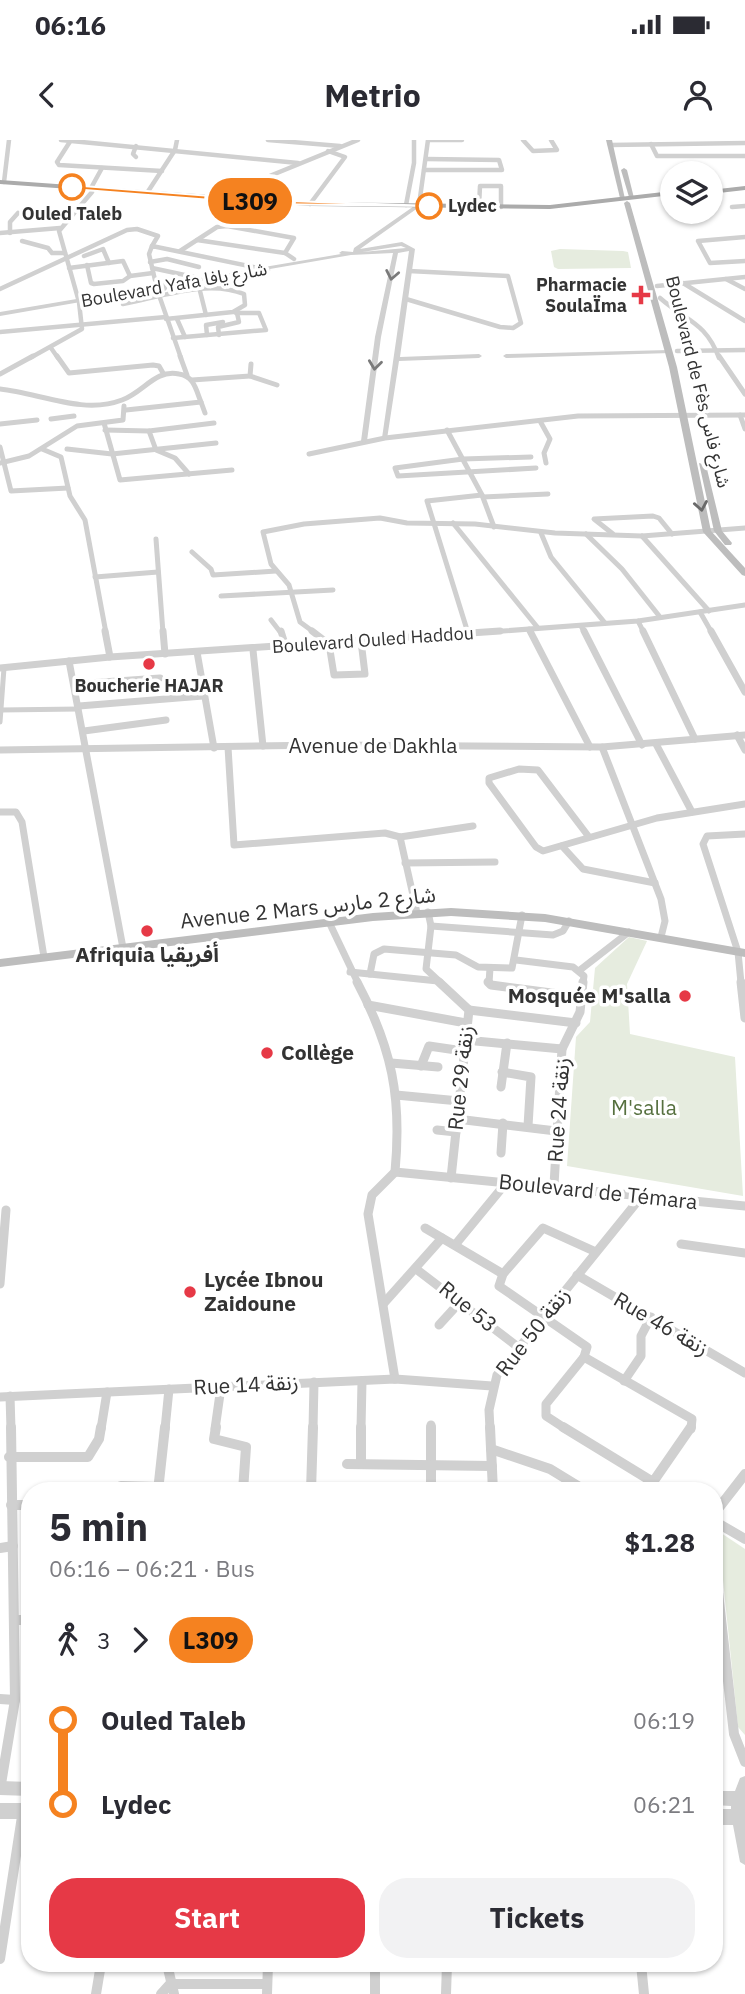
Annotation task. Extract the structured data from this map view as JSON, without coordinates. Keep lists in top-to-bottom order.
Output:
{
  "streets": {
    "main road": ["Boulevard de Fès شارع فاس", "Avenue 2 Mars شارع 2 مارس"],
    "street": [
      "Boulevard Yafa شارع يافا",
      "Boulevard Ouled Haddou",
      "Avenue de Dakhla",
      "Rue 29 زنقة",
      "Rue 24 زنقة",
      "Boulevard de Témara",
      "Rue 53",
      "Rue 46 زنقة",
      "Rue 50 زنقة",
      "Rue 14 زنقة"
    ]
  },
  "crossings": [
    ["Rue 29 زنقة", "Boulevard de Témara"],
    ["Rue 24 زنقة", "Boulevard de Témara"],
    ["Boulevard de Témara", "Rue 50 زنقة"],
    ["Rue 53", "Rue 50 زنقة"],
    ["Rue 46 زنقة", "Rue 50 زنقة"],
    ["Rue 50 زنقة", "Rue 14 زنقة"]
  ],
  "parks": ["M'salla"],
  "places": {
    "other": [
      "Ouled Taleb",
      "Lydec",
      "Boucherie HAJAR",
      "Afriquia أفريقيا",
      "Mosquée M'salla",
      "Collège",
      "Lycée Ibnou Zaidoune"
    ],
    "health": ["Pharmacie SoulaÏma"]
  },
  "lines": ["bus line L309"],
  "page": {
    "status": "06:16",
    "header": "Metrio",
    "on_map": "L309",
    "heading": ["5 min", "06:16 – 06:21 · Bus", "$1.28"],
    "legs": ["3", "L309"],
    "list": [
      {
        "name": "Ouled Taleb",
        "value": "06:19"
      },
      {
        "name": "Lydec",
        "value": "06:21"
      }
    ],
    "buttons": ["Start", "Tickets"]
  }
}
